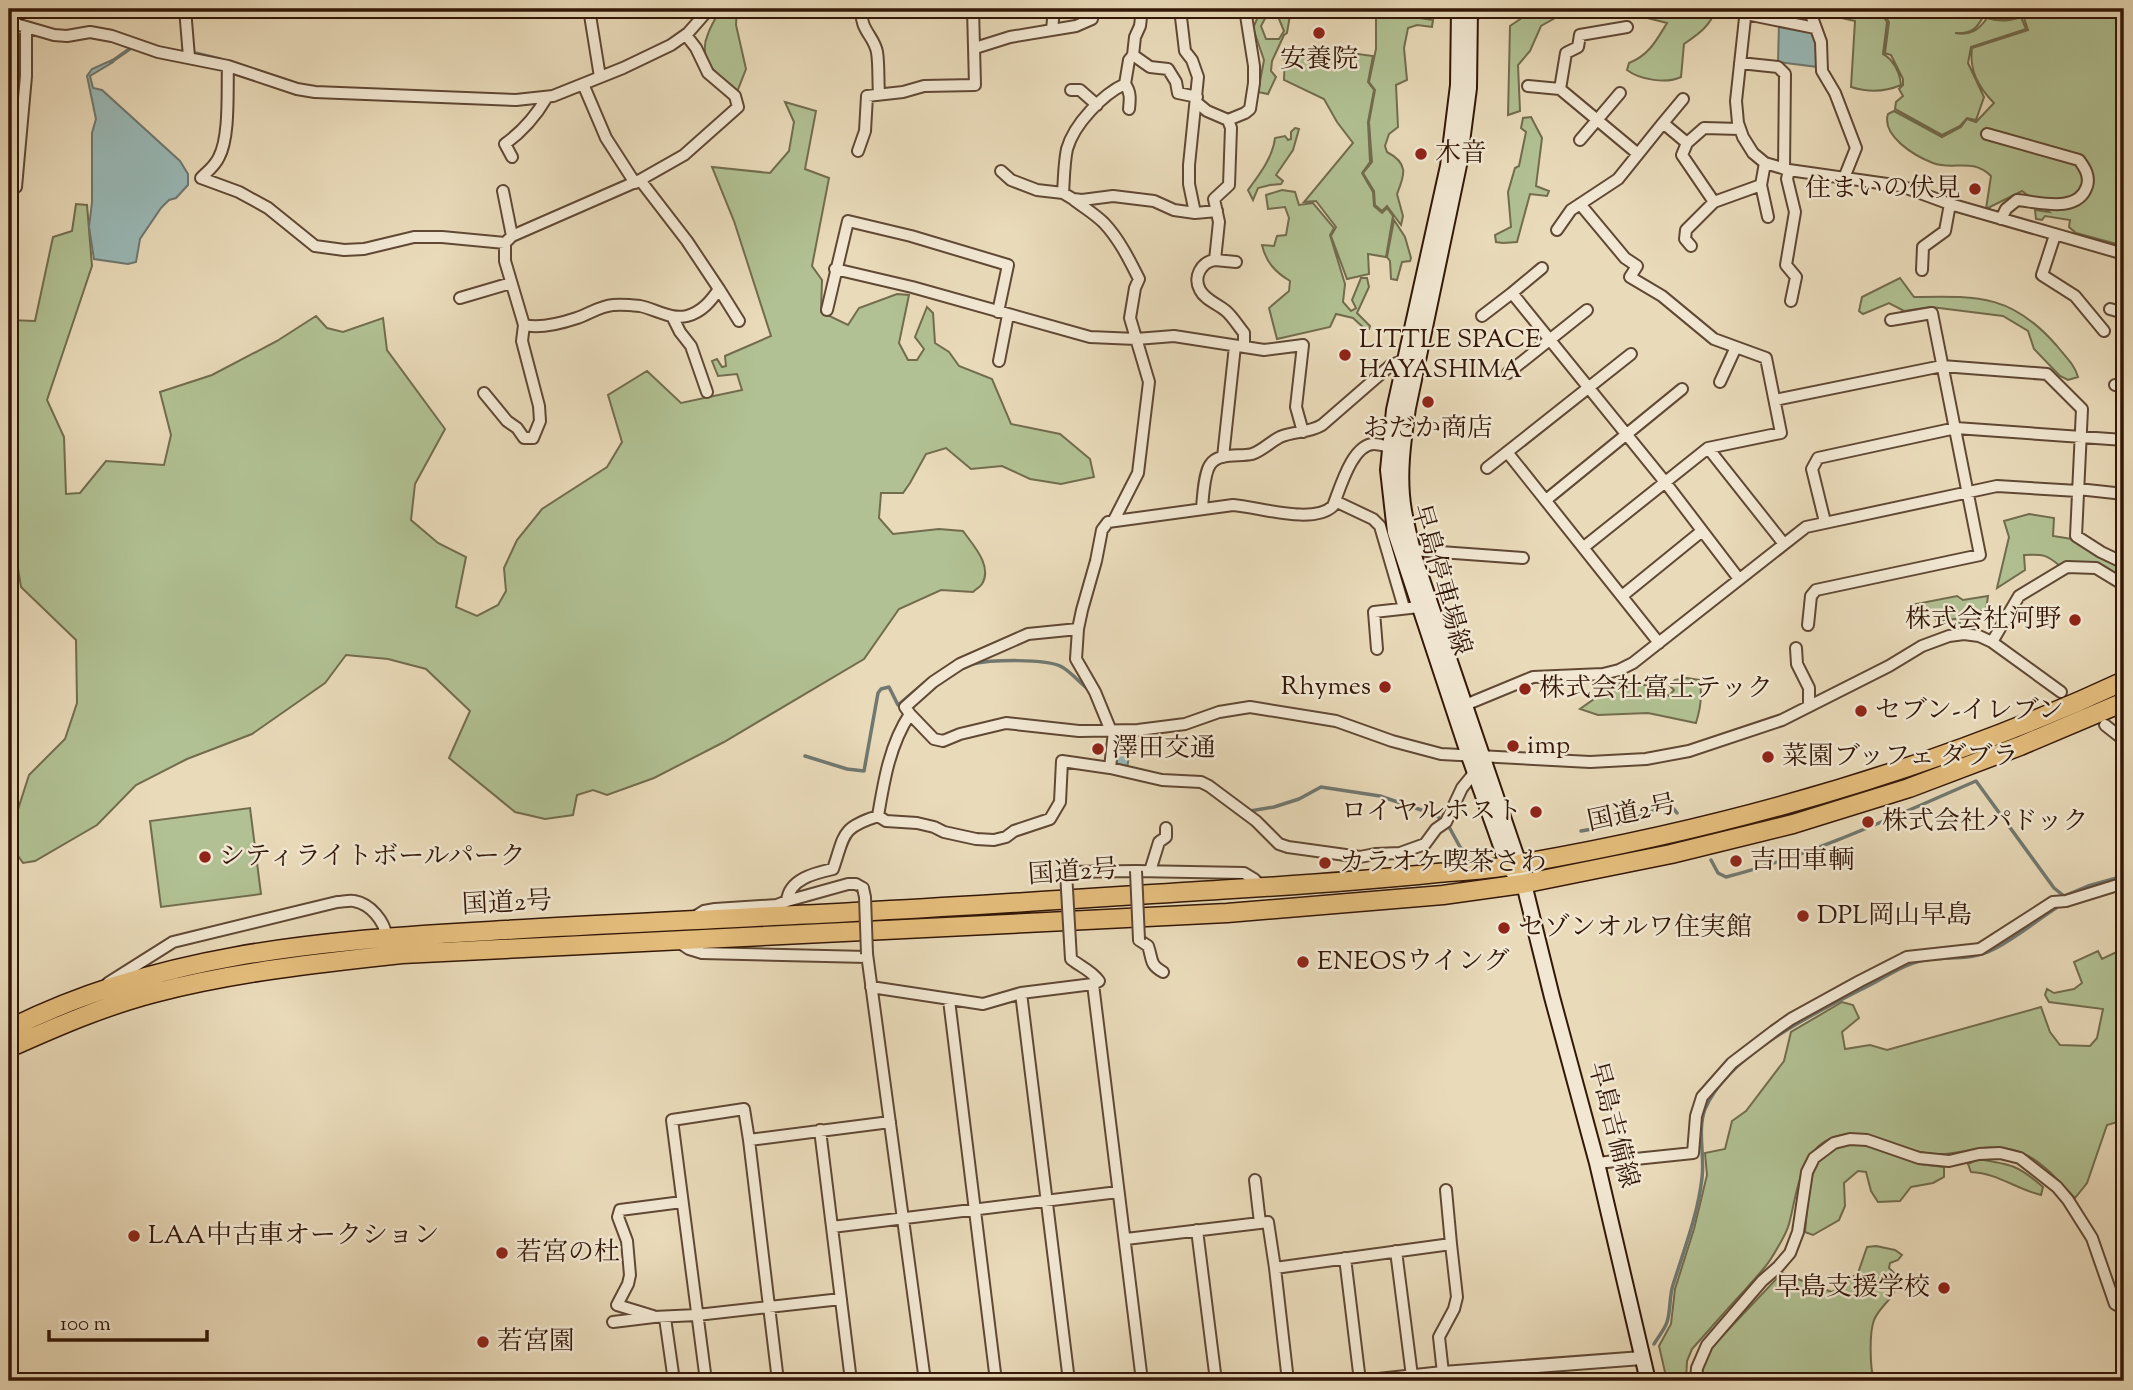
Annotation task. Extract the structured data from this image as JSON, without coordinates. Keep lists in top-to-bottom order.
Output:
{
  "streets": {
    "highway": ["国道2号"],
    "main road": ["早島停車場線", "早島吉備線"]
  },
  "crossings": [
    ["早島停車場線", "国道2号"],
    ["早島停車場線", "早島吉備線"],
    ["国道2号", "早島吉備線"]
  ],
  "places": [
    "安養院",
    "木音",
    "住まいの伏見",
    "LITTLE SPACE HAYASHIMA",
    "おだか商店",
    "株式会社河野",
    "Rhymes",
    "株式会社富士テック",
    "セブン-イレブン",
    "imp",
    "澤田交通",
    "菜園ブッフェ ダブラ",
    "ロイヤルホスト",
    "株式会社パドック",
    "シティライトボールパーク",
    "吉田車輌",
    "カラオケ喫茶さわ",
    "DPL岡山早島",
    "セゾンオルワ住実館",
    "ENEOSウイング",
    "LAA中古車オークション",
    "若宮の杜",
    "早島支援学校",
    "若宮園"
  ],
  "scale_bar": "100 m"
}
